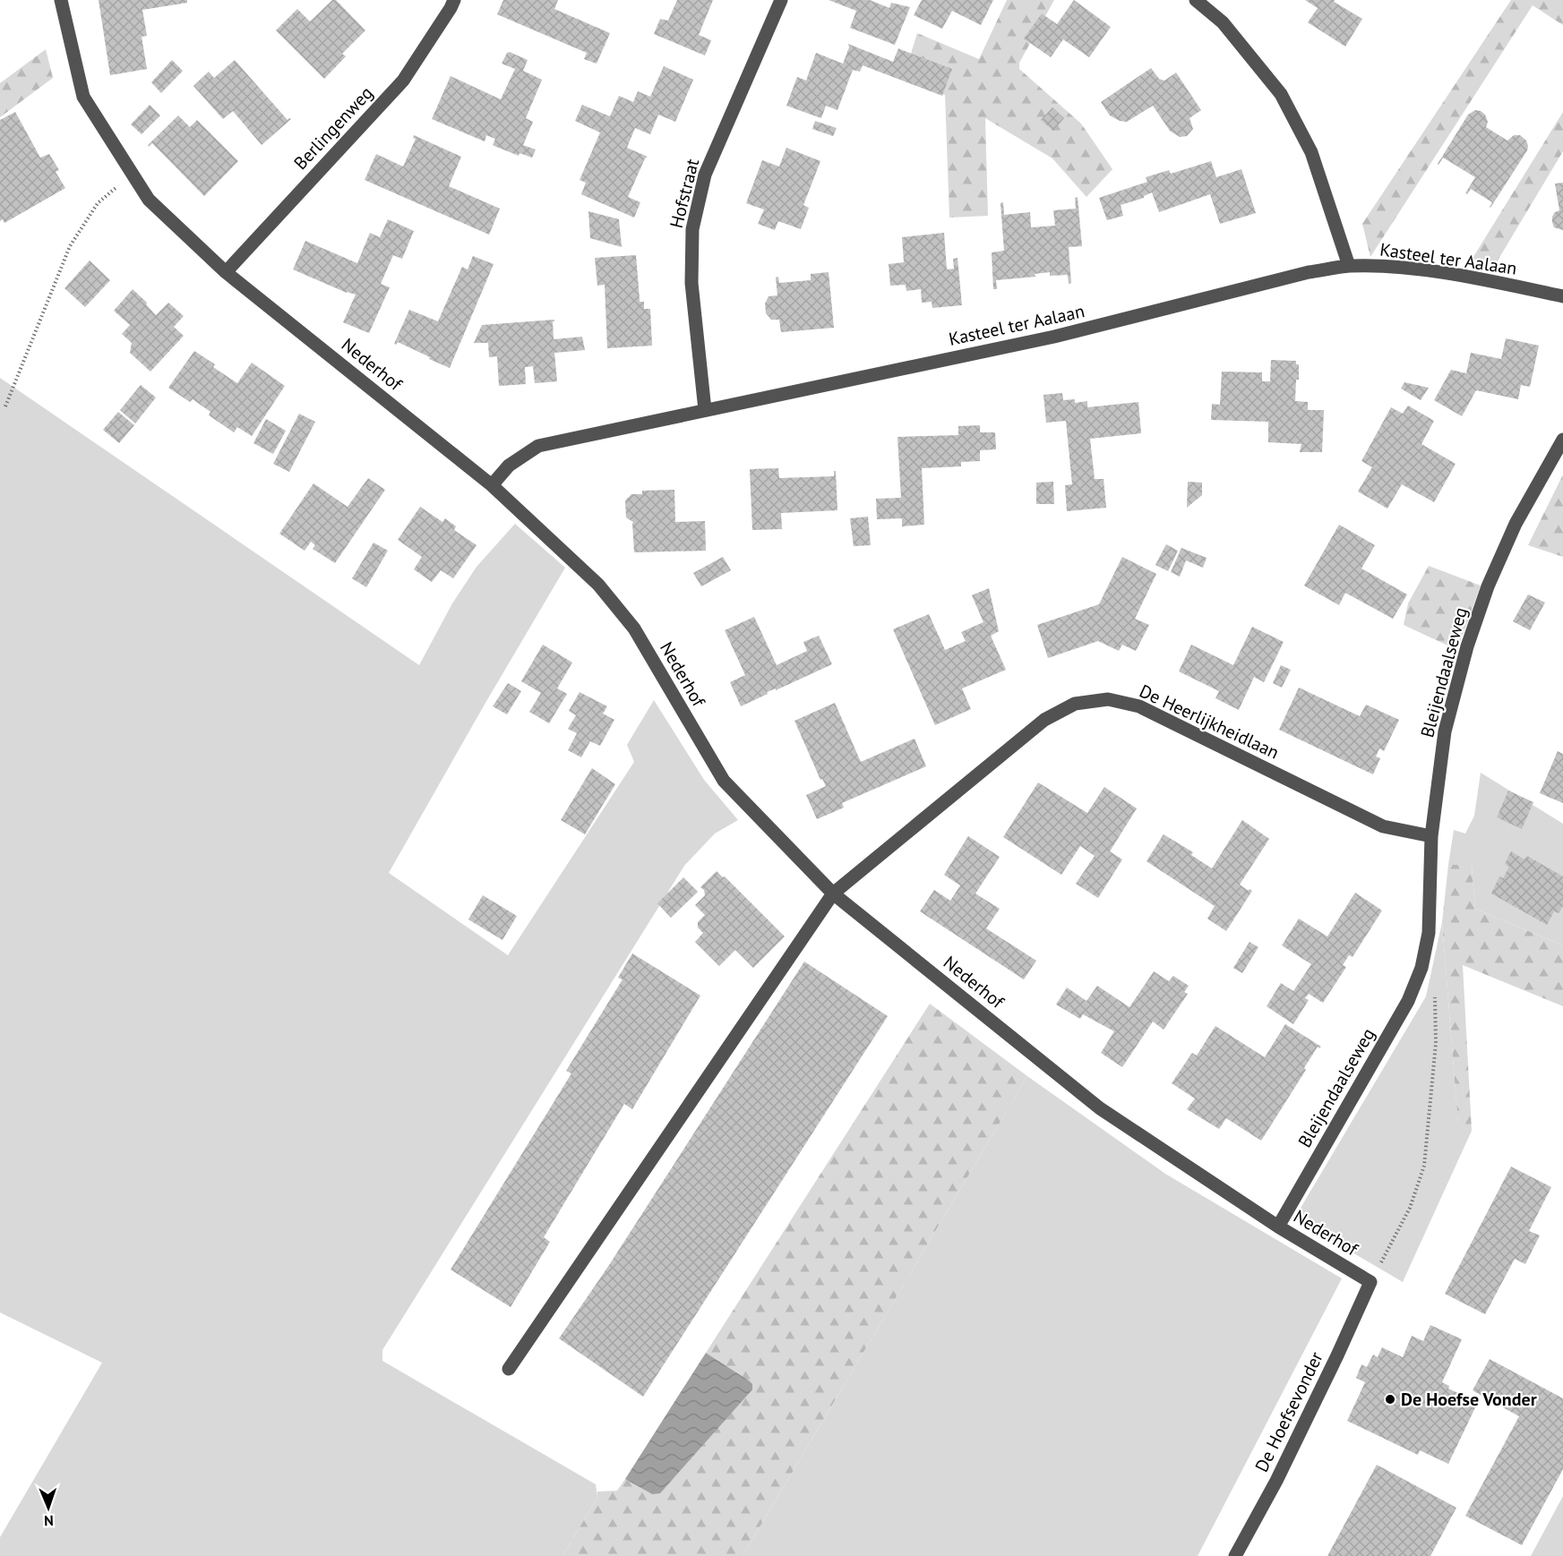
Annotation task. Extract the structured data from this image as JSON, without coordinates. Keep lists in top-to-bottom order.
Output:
{
  "streets": {
    "street": [
      "Berlingenweg",
      "Hofstraat",
      "Kasteel ter Aalaan",
      "Nederhof",
      "Bleijendaalseweg",
      "De Heerlijkheidlaan",
      "De Hoefsevonder"
    ]
  },
  "crossings": [
    ["Berlingenweg", "Nederhof"],
    ["Hofstraat", "Kasteel ter Aalaan"],
    ["Kasteel ter Aalaan", "Nederhof"],
    ["Nederhof", "Bleijendaalseweg"],
    ["Nederhof", "De Heerlijkheidlaan"],
    ["Nederhof", "De Hoefsevonder"],
    ["Bleijendaalseweg", "De Heerlijkheidlaan"]
  ],
  "places": ["De Hoefse Vonder"],
  "north": "bottom"
}
